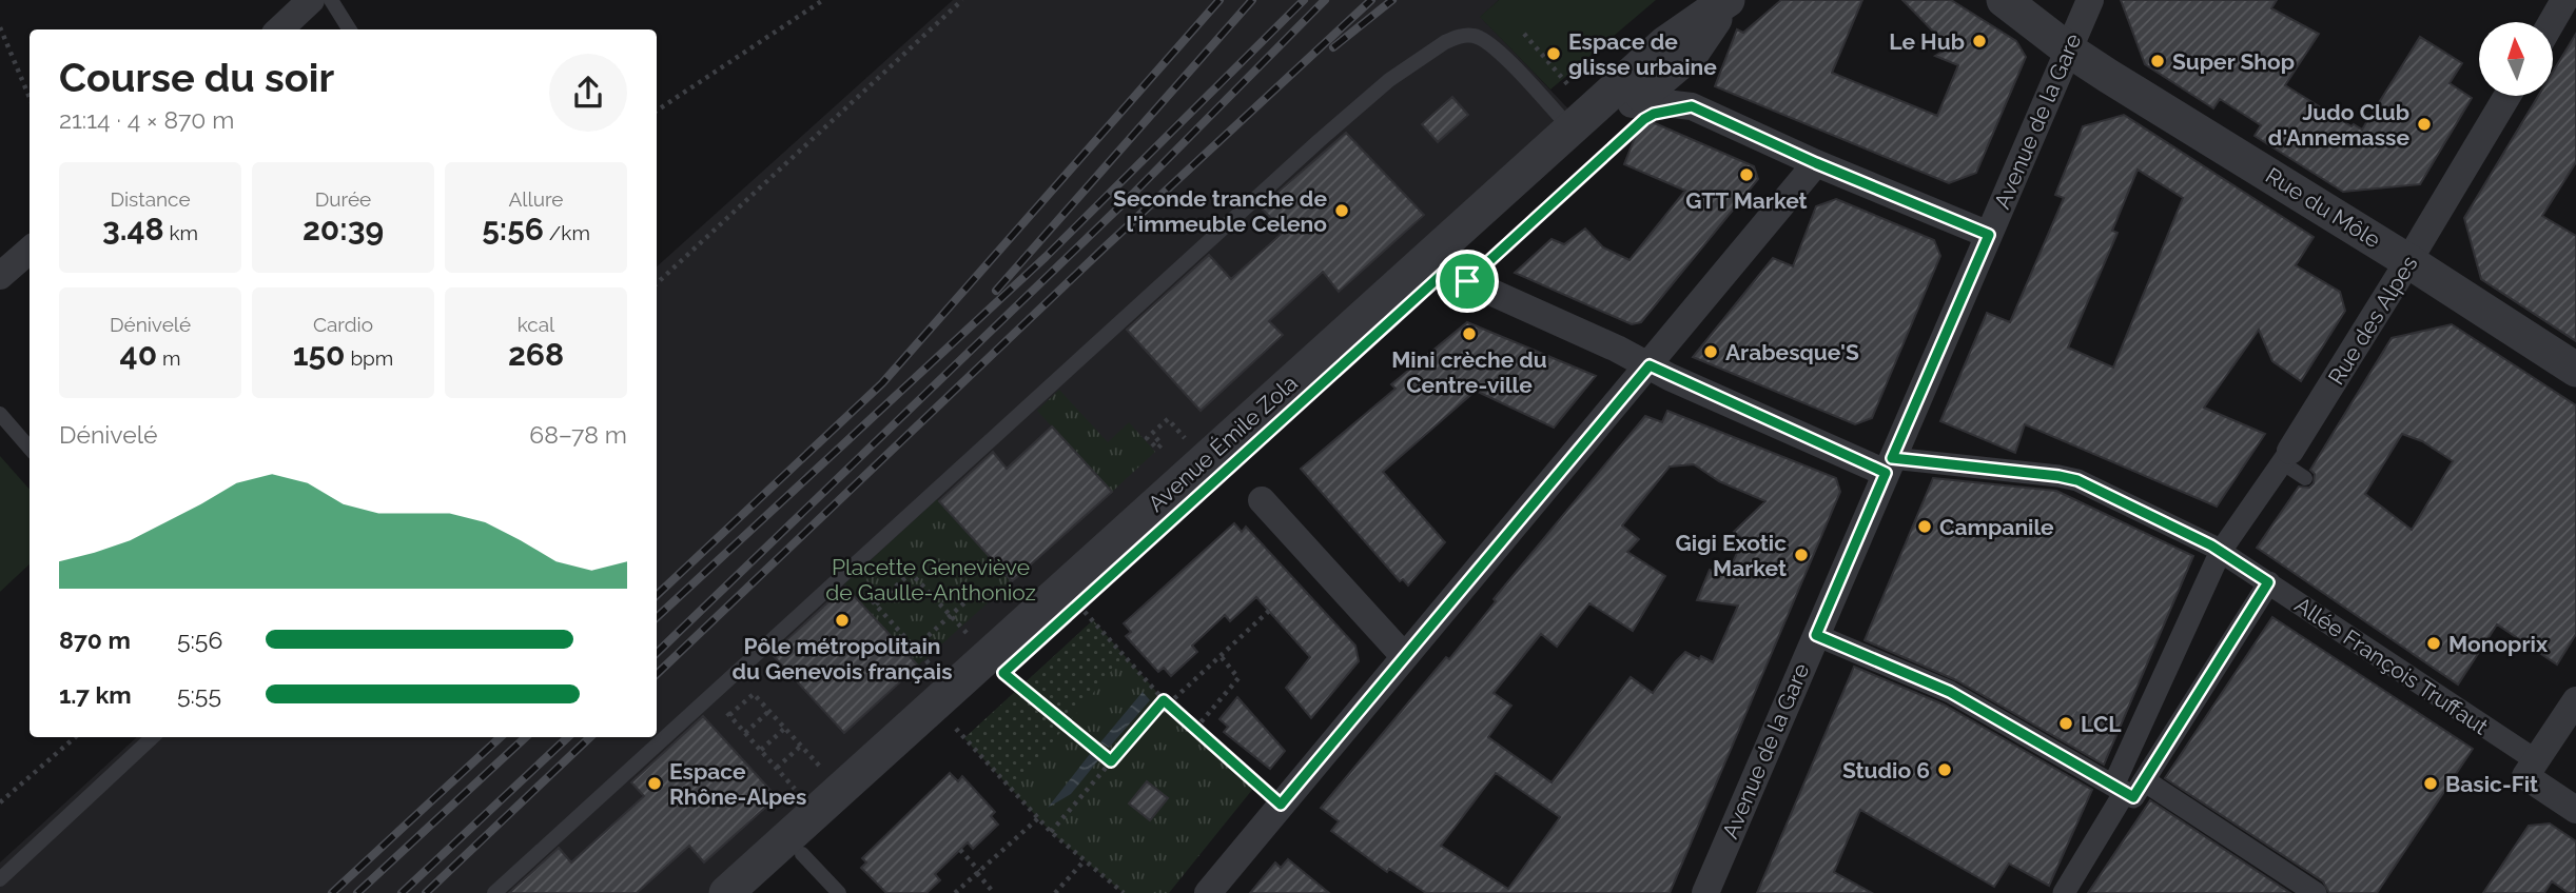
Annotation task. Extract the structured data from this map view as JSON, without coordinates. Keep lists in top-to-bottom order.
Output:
{
  "streets": {
    "street": [
      "Avenue de la Gare",
      "Rue du Môle",
      "Rue des Alpes",
      "Avenue Émile Zola",
      "Allée François Truffaut"
    ]
  },
  "crossings": [
    ["Avenue de la Gare", "Rue du Môle"],
    ["Avenue de la Gare", "Allée François Truffaut"],
    ["Rue du Môle", "Rue des Alpes"],
    ["Rue des Alpes", "Allée François Truffaut"]
  ],
  "parks": ["Placette Geneviève de Gaulle-Anthonioz"],
  "places": [
    "Le Hub",
    "Espace de glisse urbaine",
    "Super Shop",
    "Judo Club d'Annemasse",
    "GTT Market",
    "Seconde tranche de l'immeuble Celeno",
    "Mini crèche du Centre-ville",
    "Arabesque'S",
    "Campanile",
    "Gigi Exotic Market",
    "Pôle métropolitain du Genevois français",
    "Monoprix",
    "LCL",
    "Studio 6",
    "Espace Rhône-Alpes",
    "Basic-Fit"
  ],
  "north": "top",
  "page": {
    "heading": ["Course du soir", "21:14 · 4 × 870 m"],
    "stats": [
      ["Distance", "3.48 km"],
      ["Durée", "20:39"],
      ["Allure", "5:56 /km"],
      ["Dénivelé", "40 m"],
      ["Cardio", "150 bpm"],
      ["kcal", "268"]
    ],
    "chart": ["Dénivelé", "68–78 m"],
    "list": [
      {
        "name": "870 m",
        "note": "5:56"
      },
      {
        "name": "1.7 km",
        "note": "5:55"
      }
    ]
  }
}
